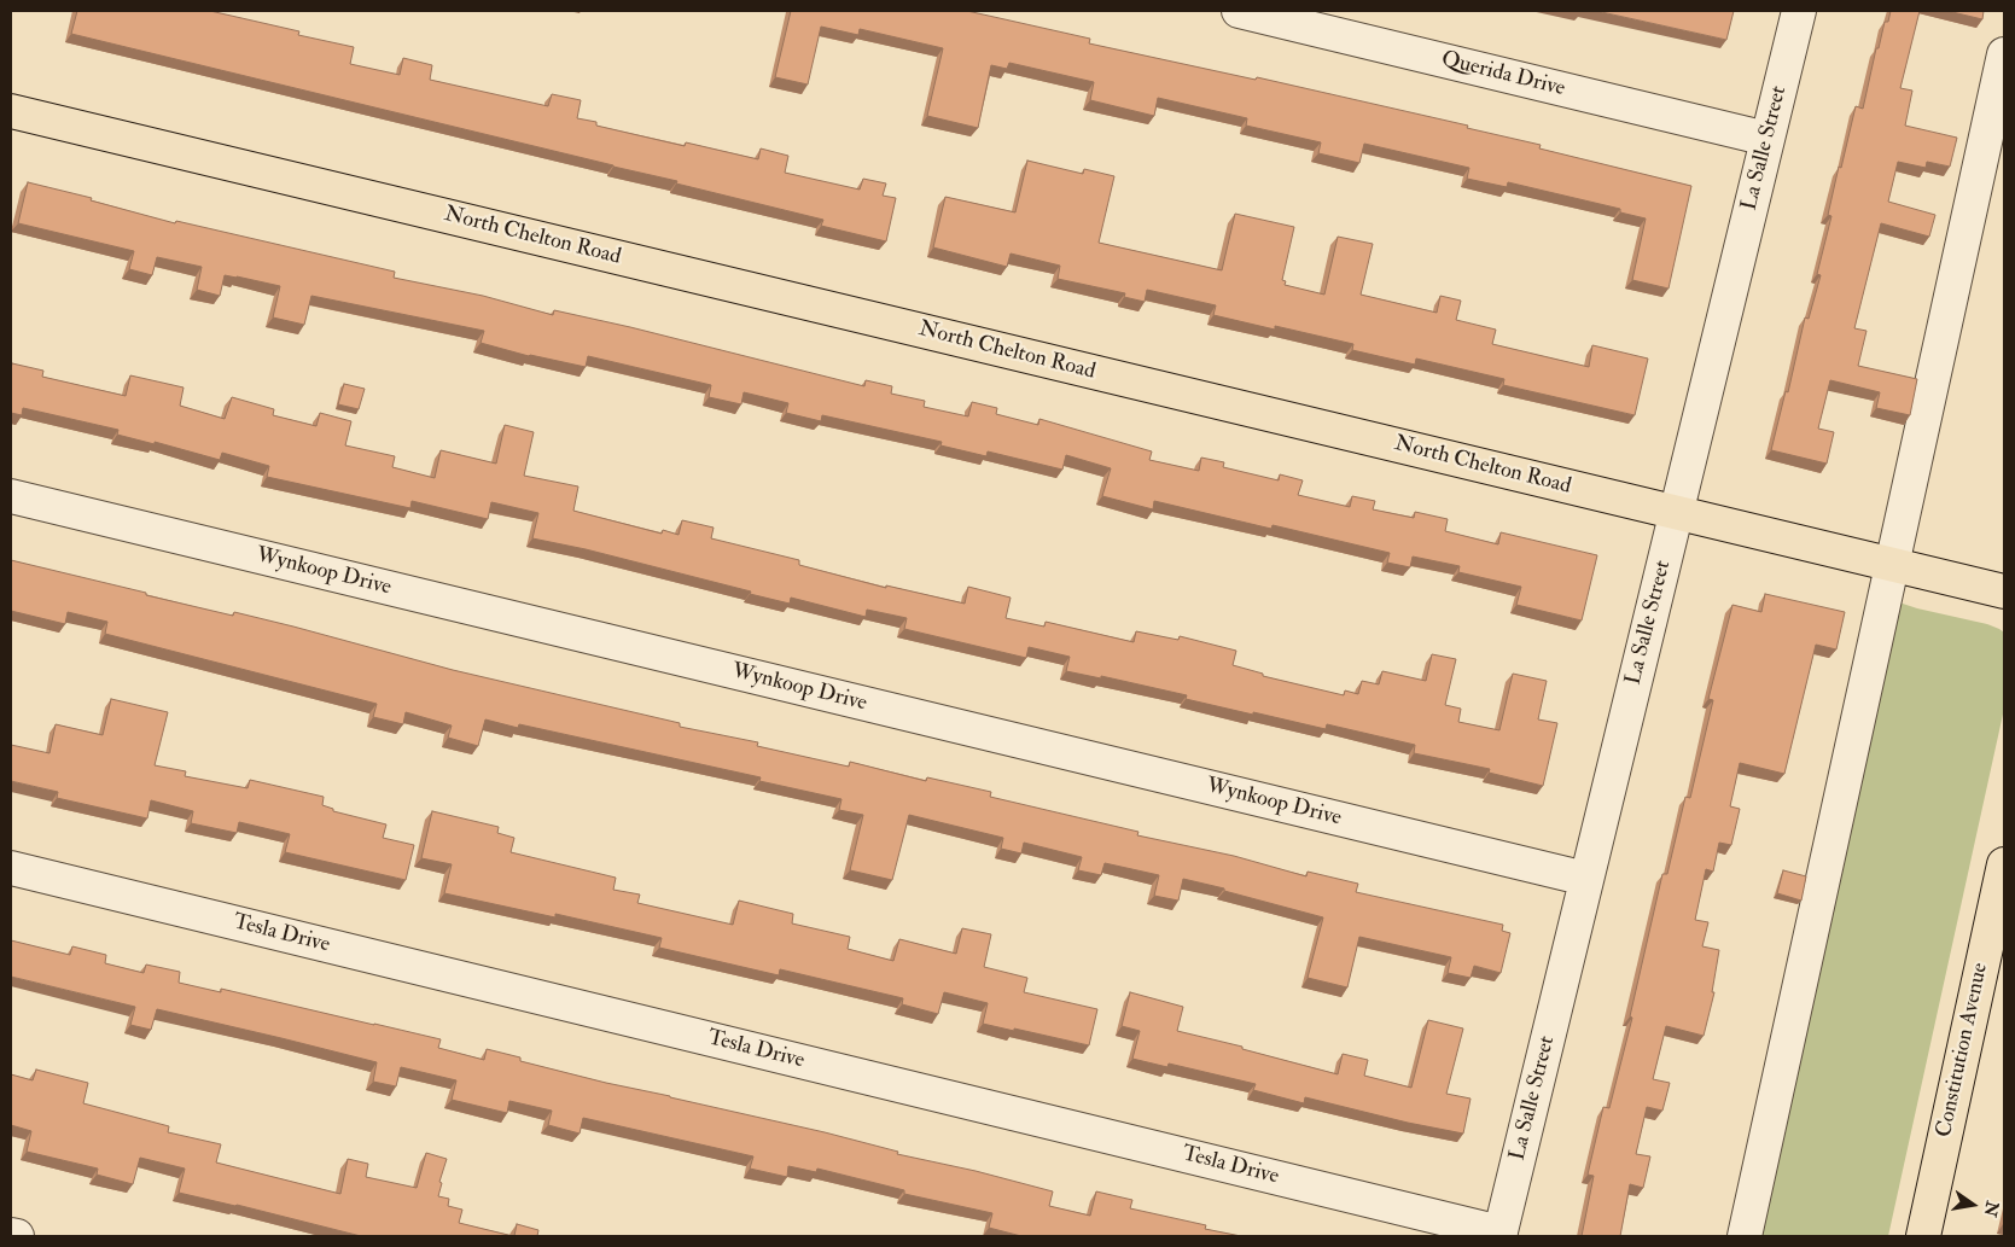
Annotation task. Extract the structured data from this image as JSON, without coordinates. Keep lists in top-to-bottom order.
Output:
{
  "streets": {
    "main road": ["North Chelton Road", "Constitution Avenue"],
    "street": [
      "Querida Drive",
      "La Salle Street",
      "Wynkoop Drive",
      "Tesla Drive"
    ]
  },
  "crossings": [
    ["Querida Drive", "La Salle Street"],
    ["La Salle Street", "North Chelton Road"],
    ["La Salle Street", "Wynkoop Drive"],
    ["La Salle Street", "Tesla Drive"]
  ],
  "north": "right"
}
